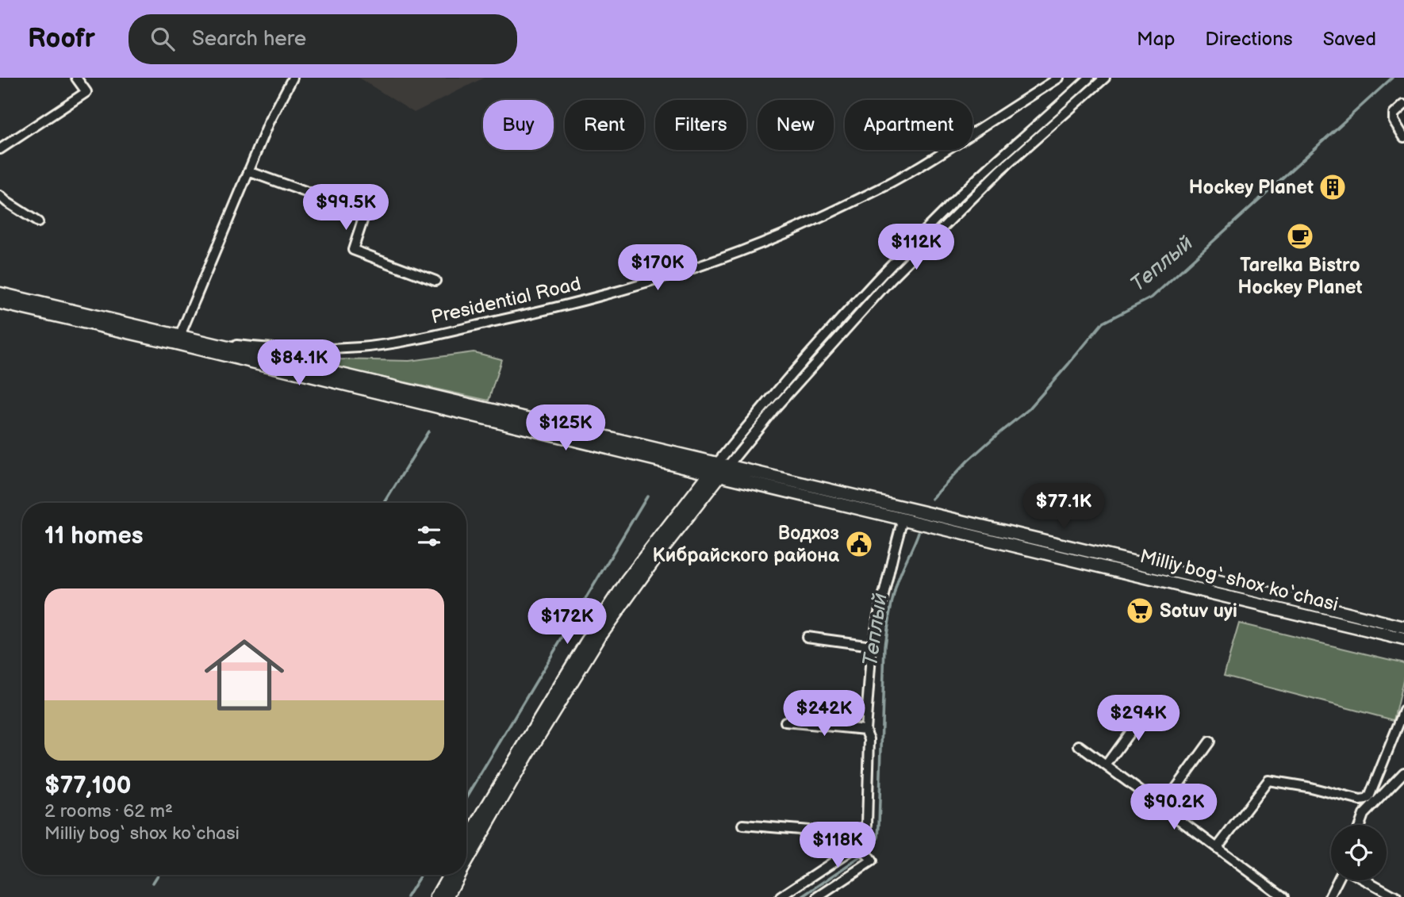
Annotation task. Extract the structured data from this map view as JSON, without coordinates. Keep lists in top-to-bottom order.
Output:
{
  "streets": {
    "main road": ["Milliy bog‘ shox ko‘chasi"],
    "street": ["Presidential Road"]
  },
  "crossings": [
    ["Presidential Road", "Milliy bog‘ shox ko‘chasi"]
  ],
  "water": ["Теплый"],
  "places": {
    "building": ["Hockey Planet"],
    "cafe": ["Tarelka Bistro Hockey Planet"],
    "public building": ["Водхоз Кибрайского района"],
    "supermarket": ["Sotuv uyi"]
  },
  "page": {
    "header": "Roofr",
    "search": "Search here",
    "nav": ["Map", "Directions", "Saved"],
    "chip": [
      "Buy",
      "Rent",
      "Filters",
      "New",
      "Apartment"
    ],
    "price": [
      "$99.5K",
      "$112K",
      "$170K",
      "$84.1K",
      "$125K",
      "$77.1K",
      "$172K",
      "$242K",
      "$294K",
      "$90.2K",
      "$118K"
    ],
    "heading": "11 homes",
    "list": [
      {
        "name": "$77,100",
        "note": "2 rooms · 62 m² · Milliy bog‘ shox ko‘chasi"
      }
    ]
  }
}
